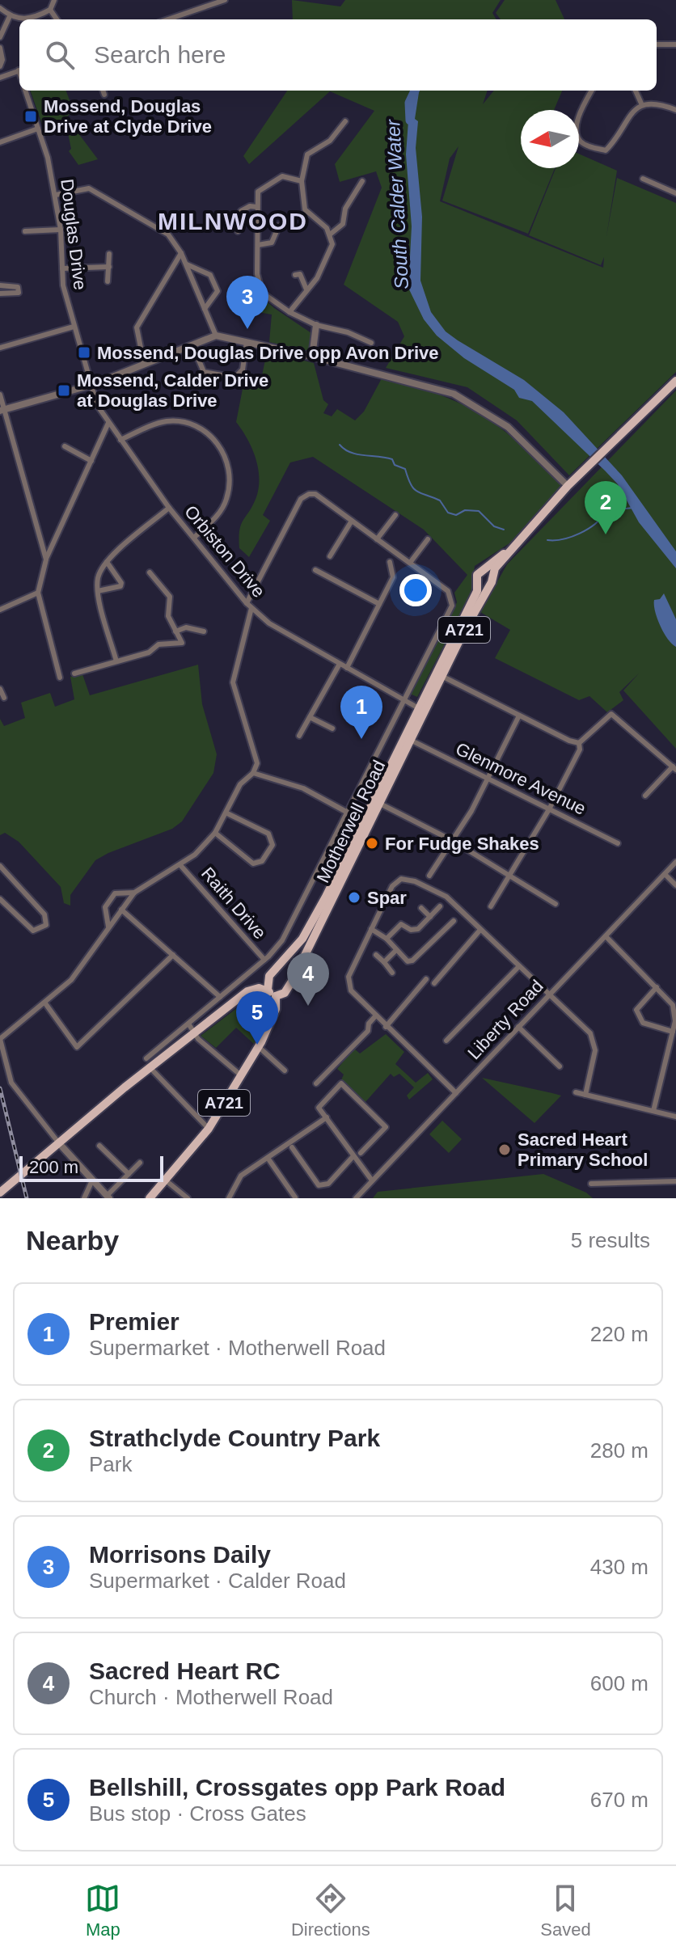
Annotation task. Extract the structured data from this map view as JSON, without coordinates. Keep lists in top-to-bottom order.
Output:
{
  "streets": {
    "main road": ["A721", "Motherwell Road"],
    "street": [
      "Douglas Drive",
      "Orbiston Drive",
      "Glenmore Avenue",
      "Raith Drive",
      "Liberty Road"
    ]
  },
  "crossings": [
    ["Douglas Drive", "Orbiston Drive"],
    ["Orbiston Drive", "Motherwell Road"],
    ["A721", "Motherwell Road"],
    ["Glenmore Avenue", "Motherwell Road"],
    ["Motherwell Road", "Raith Drive"]
  ],
  "districts": ["MILNWOOD"],
  "water": ["South Calder Water"],
  "places": {
    "transit": ["Mossend, Douglas Drive at Clyde Drive", "Mossend, Douglas Drive opp Avon Drive", "Mossend, Calder Drive at Douglas Drive"],
    "other": ["For Fudge Shakes", "Spar", "Sacred Heart Primary School"]
  },
  "scale_bar": "200 m",
  "north": "left",
  "page": {
    "search": "Search here",
    "pins": [
      "3",
      "2",
      "1",
      "4",
      "5"
    ],
    "scale": "200 m",
    "heading": ["Nearby", "5 results"],
    "list": [
      {
        "mark": "1",
        "name": "Premier",
        "note": "Supermarket · Motherwell Road",
        "value": "220 m"
      },
      {
        "mark": "2",
        "name": "Strathclyde Country Park",
        "note": "Park",
        "value": "280 m"
      },
      {
        "mark": "3",
        "name": "Morrisons Daily",
        "note": "Supermarket · Calder Road",
        "value": "430 m"
      },
      {
        "mark": "4",
        "name": "Sacred Heart RC",
        "note": "Church · Motherwell Road",
        "value": "600 m"
      },
      {
        "mark": "5",
        "name": "Bellshill, Crossgates opp Park Road",
        "note": "Bus stop · Cross Gates",
        "value": "670 m"
      }
    ],
    "nav": ["Map", "Directions", "Saved"]
  }
}
